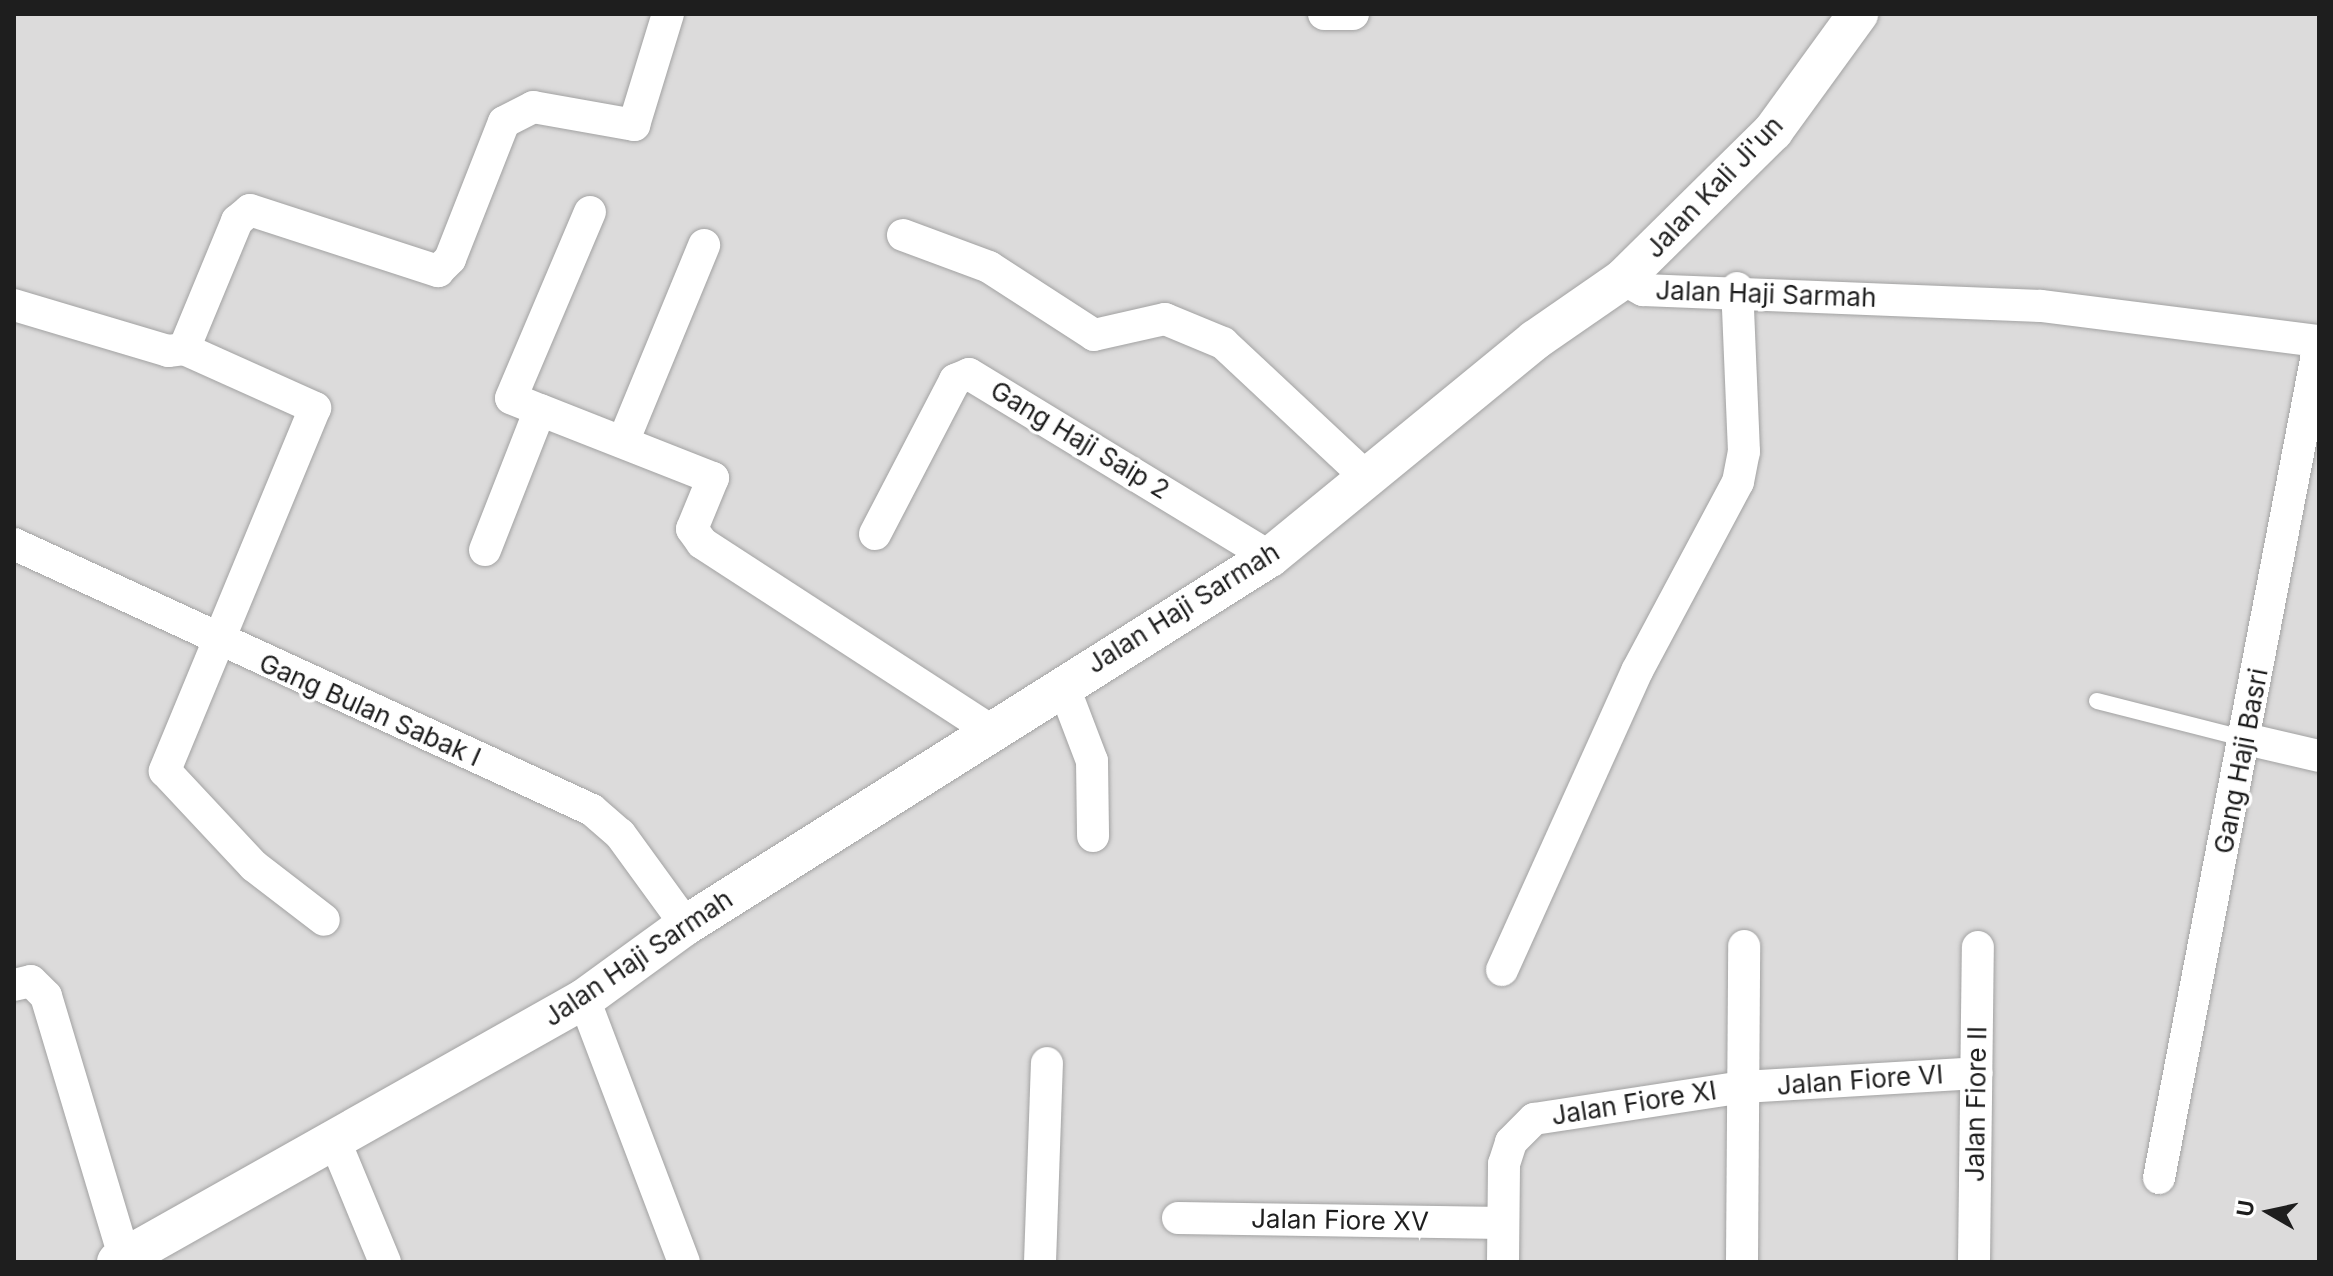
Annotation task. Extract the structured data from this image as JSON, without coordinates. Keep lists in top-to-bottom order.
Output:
{
  "streets": {
    "street": [
      "Jalan Kali Ji'un",
      "Jalan Haji Sarmah",
      "Gang Haji Saip 2",
      "Gang Bulan Sabak I",
      "Gang Haji Basri",
      "Jalan Fiore VI",
      "Jalan Fiore XI",
      "Jalan Fiore II",
      "Jalan Fiore XV"
    ]
  },
  "crossings": [
    ["Jalan Kali Ji'un", "Jalan Haji Sarmah"],
    ["Jalan Haji Sarmah", "Gang Haji Saip 2"],
    ["Jalan Haji Sarmah", "Gang Bulan Sabak I"],
    ["Jalan Haji Sarmah", "Gang Haji Basri"],
    ["Jalan Fiore VI", "Jalan Fiore XI"],
    ["Jalan Fiore VI", "Jalan Fiore II"],
    ["Jalan Fiore XI", "Jalan Fiore XV"]
  ],
  "north": "left"
}
